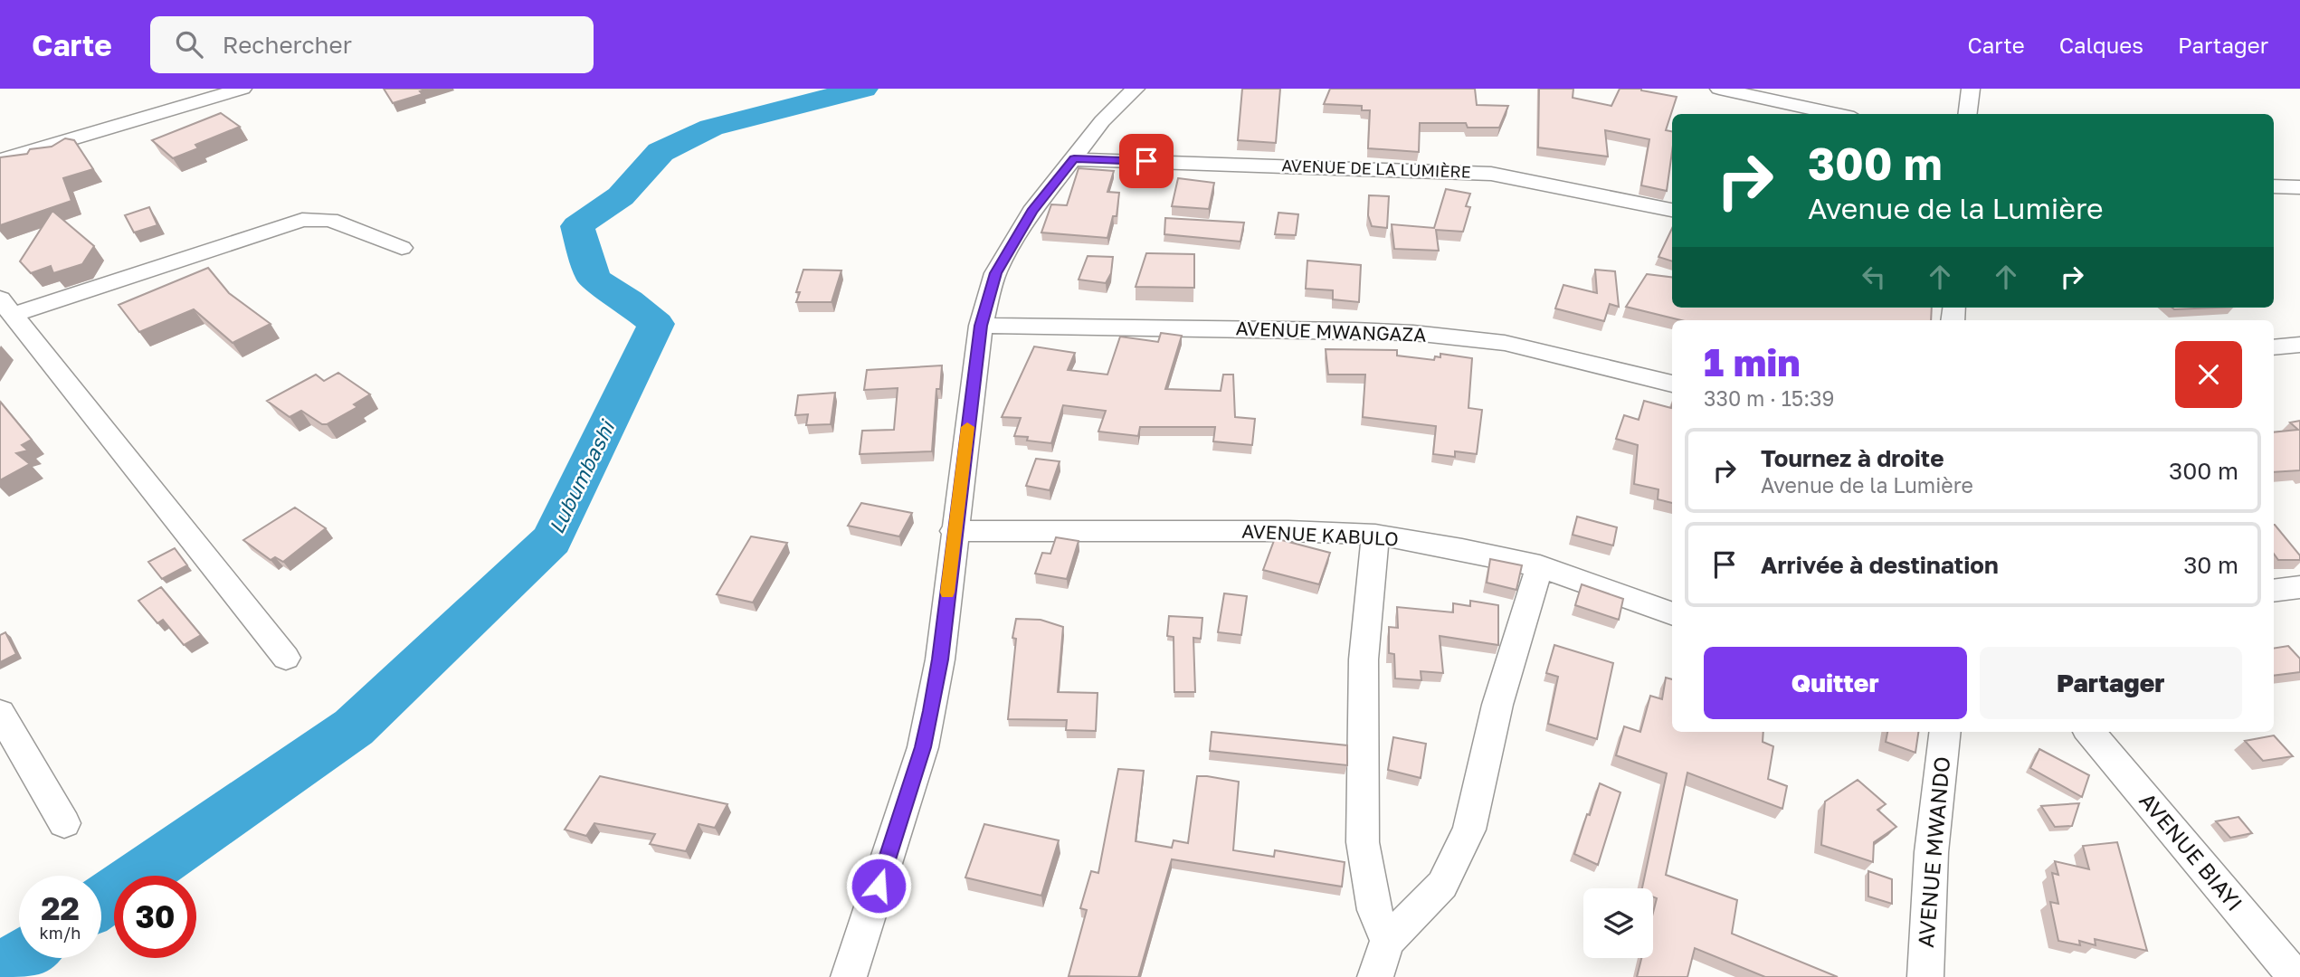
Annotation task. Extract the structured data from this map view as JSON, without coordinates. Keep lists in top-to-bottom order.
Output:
{
  "streets": {
    "street": [
      "AVENUE DE LA LUMIÈRE",
      "AVENUE MWANGAZA",
      "AVENUE KABULO",
      "AVENUE MWANDO",
      "AVENUE BIAYI"
    ]
  },
  "water": ["Lubumbashi"],
  "page": {
    "header": "Carte",
    "search": "Rechercher",
    "nav": ["Carte", "Calques", "Partager"],
    "turn": ["300 m", "Avenue de la Lumière"],
    "heading": ["1 min", "330 m · 15:39"],
    "list": [
      {
        "name": "Tournez à droite",
        "note": "Avenue de la Lumière",
        "value": "300 m"
      },
      {
        "name": "Arrivée à destination",
        "value": "30 m"
      }
    ],
    "buttons": ["Quitter", "Partager"],
    "speed": "22 km/h",
    "limit": "30"
  }
}
